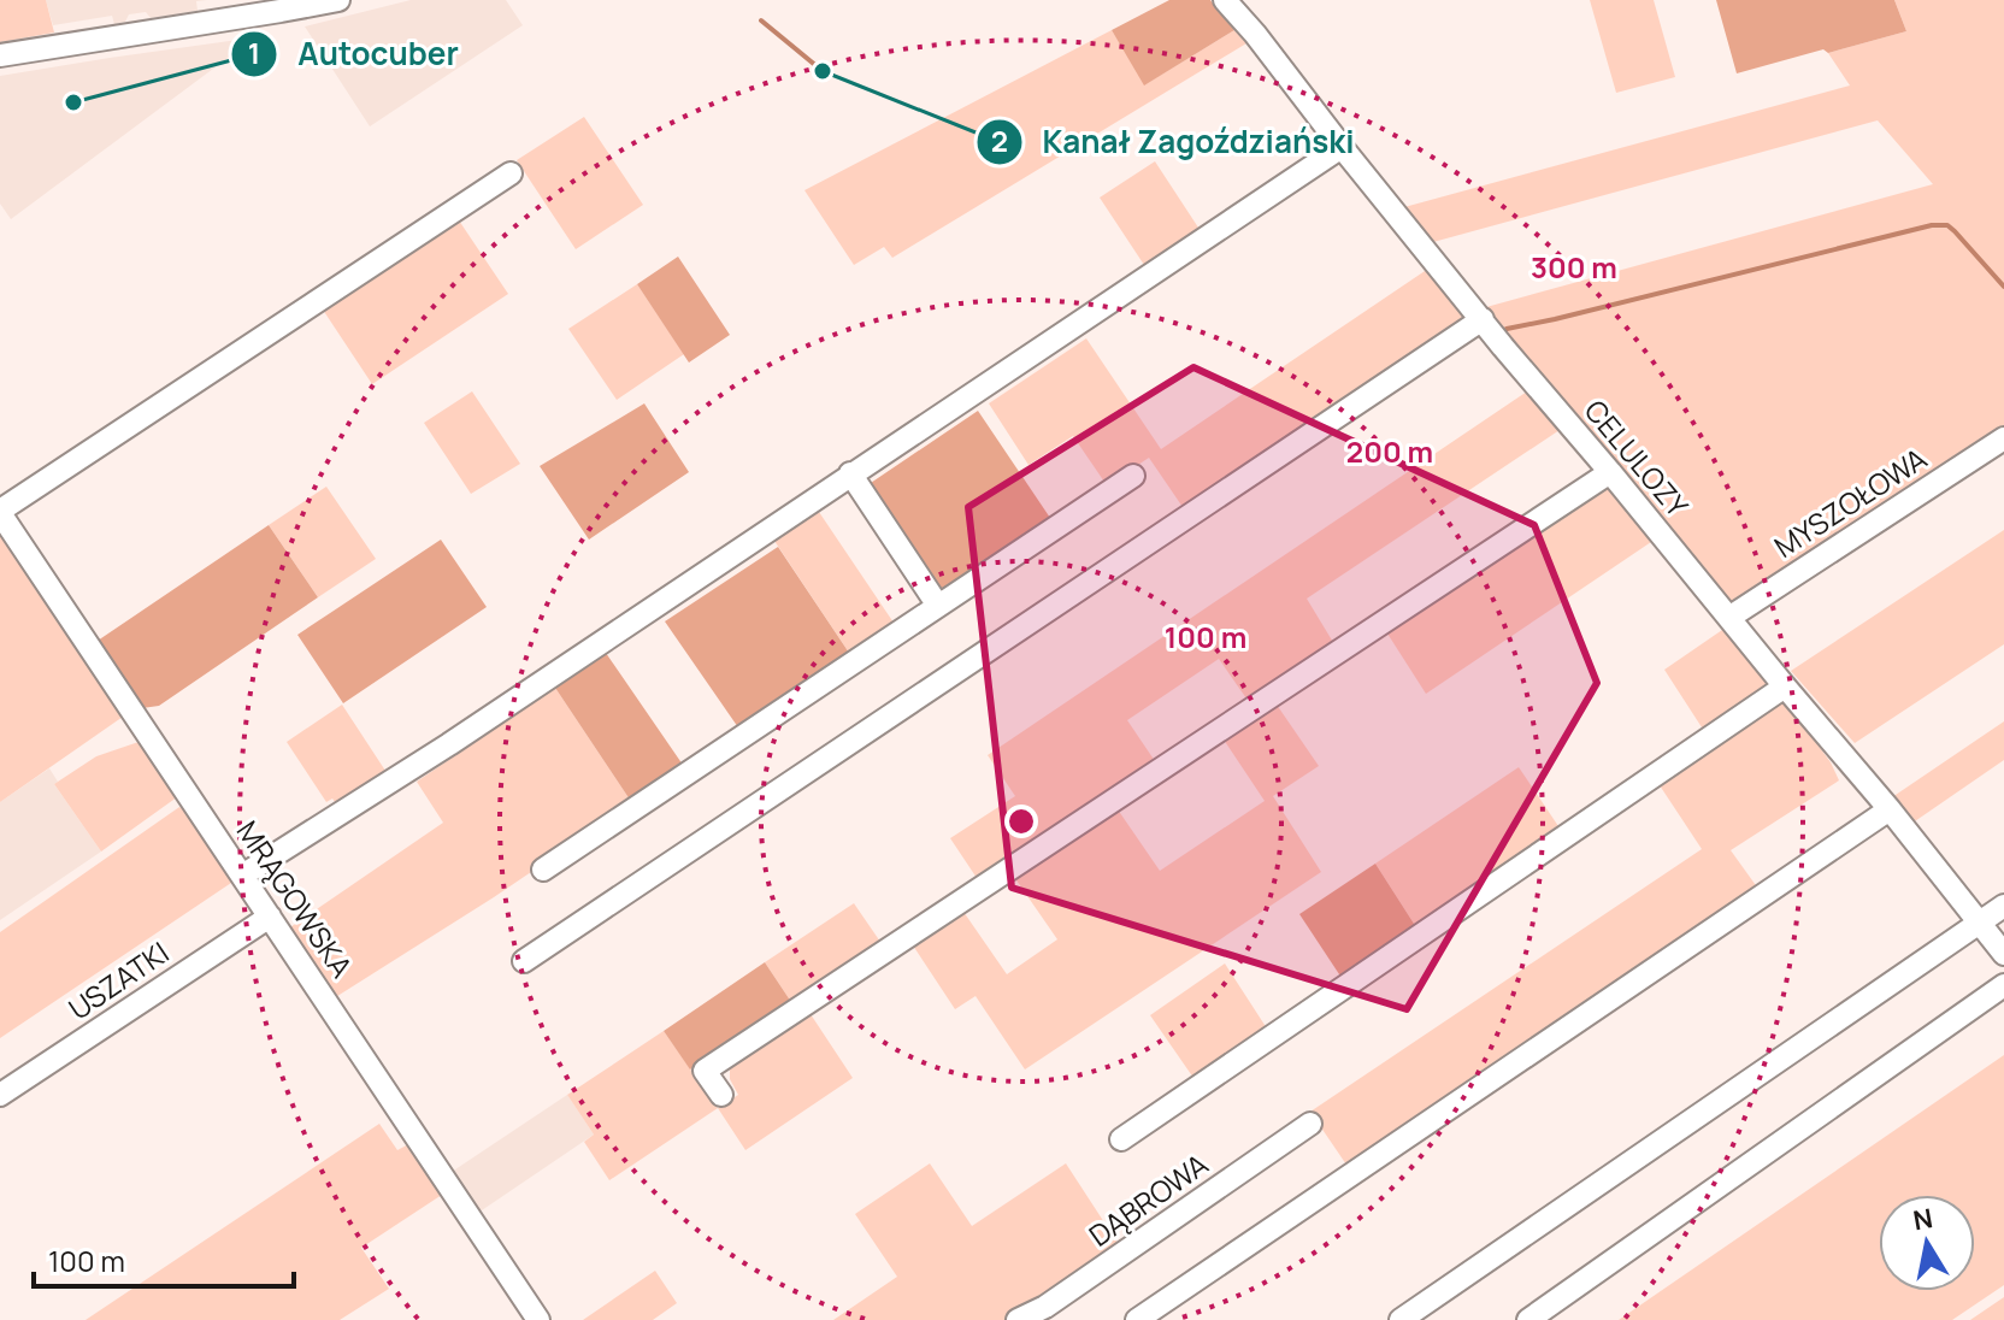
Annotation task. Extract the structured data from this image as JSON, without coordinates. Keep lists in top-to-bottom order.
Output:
{
  "streets": {
    "street": [
      "CELULOZY",
      "MYSZOŁOWA",
      "MRĄGOWSKA",
      "USZATKI",
      "DĄBROWA"
    ]
  },
  "crossings": [
    ["CELULOZY", "MYSZOŁOWA"],
    ["MRĄGOWSKA", "USZATKI"]
  ],
  "places": ["Kanał Zagoździański", "Autocuber"],
  "scale_bar": "100 m",
  "north": "top",
  "rings": ["300 m", "200 m", "100 m"]
}
